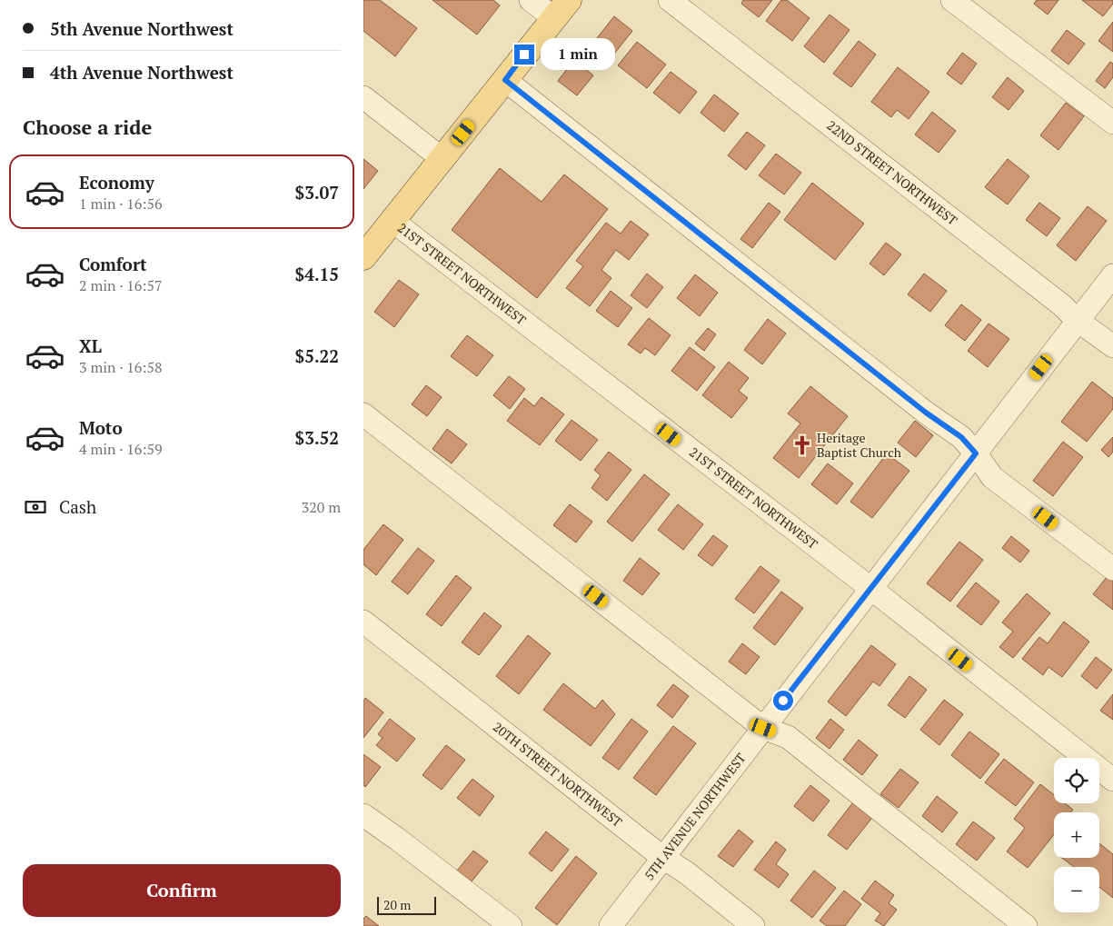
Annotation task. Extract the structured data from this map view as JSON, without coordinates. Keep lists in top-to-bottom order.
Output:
{
  "streets": {
    "street": [
      "22ND STREET NORTHWEST",
      "21ST STREET NORTHWEST",
      "20TH STREET NORTHWEST",
      "5TH AVENUE NORTHWEST"
    ]
  },
  "crossings": [
    ["22ND STREET NORTHWEST", "5TH AVENUE NORTHWEST"],
    ["21ST STREET NORTHWEST", "5TH AVENUE NORTHWEST"],
    ["20TH STREET NORTHWEST", "5TH AVENUE NORTHWEST"]
  ],
  "places": {
    "church": ["Heritage Baptist Church"]
  },
  "scale_bar": "20 m",
  "page": {
    "banner": ["5th Avenue Northwest", "4th Avenue Northwest"],
    "bubble": "1 min",
    "heading": "Choose a ride",
    "list": [
      {
        "name": "Economy",
        "note": "1 min · 16:56",
        "value": "$3.07"
      },
      {
        "name": "Comfort",
        "note": "2 min · 16:57",
        "value": "$4.15"
      },
      {
        "name": "XL",
        "note": "3 min · 16:58",
        "value": "$5.22"
      },
      {
        "name": "Moto",
        "note": "4 min · 16:59",
        "value": "$3.52"
      }
    ],
    "pay": ["Cash", "320 m"],
    "map_buttons": ["+", "−"],
    "buttons": "Confirm",
    "scale": "20 m"
  }
}
